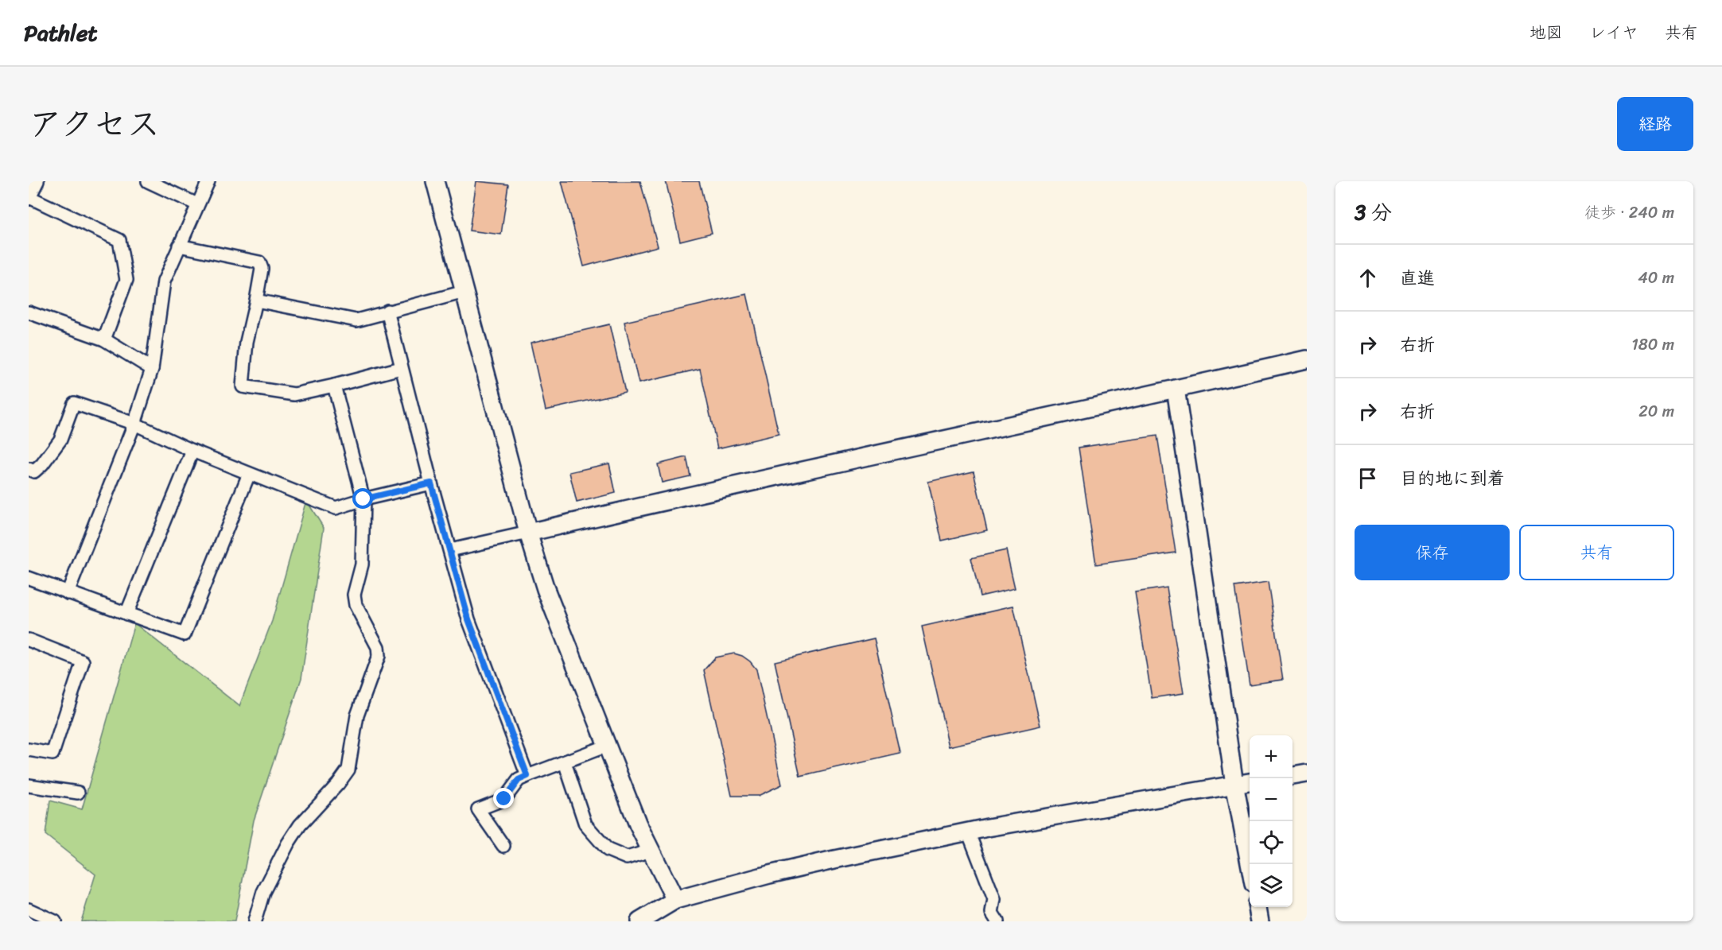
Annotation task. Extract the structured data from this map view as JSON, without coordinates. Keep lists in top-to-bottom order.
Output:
{
  "page": {
    "header": "Pathlet",
    "nav": ["地図", "レイヤ", "共有"],
    "title": "アクセス",
    "buttons": [
      "経路",
      ["保存", "共有"]
    ],
    "heading": ["3 分", "徒歩 · 240 m"],
    "list": [
      ["直進", "40 m"],
      ["右折", "180 m"],
      ["右折", "20 m"],
      "目的地に到着"
    ],
    "map_buttons": ["+", "−"]
  }
}
